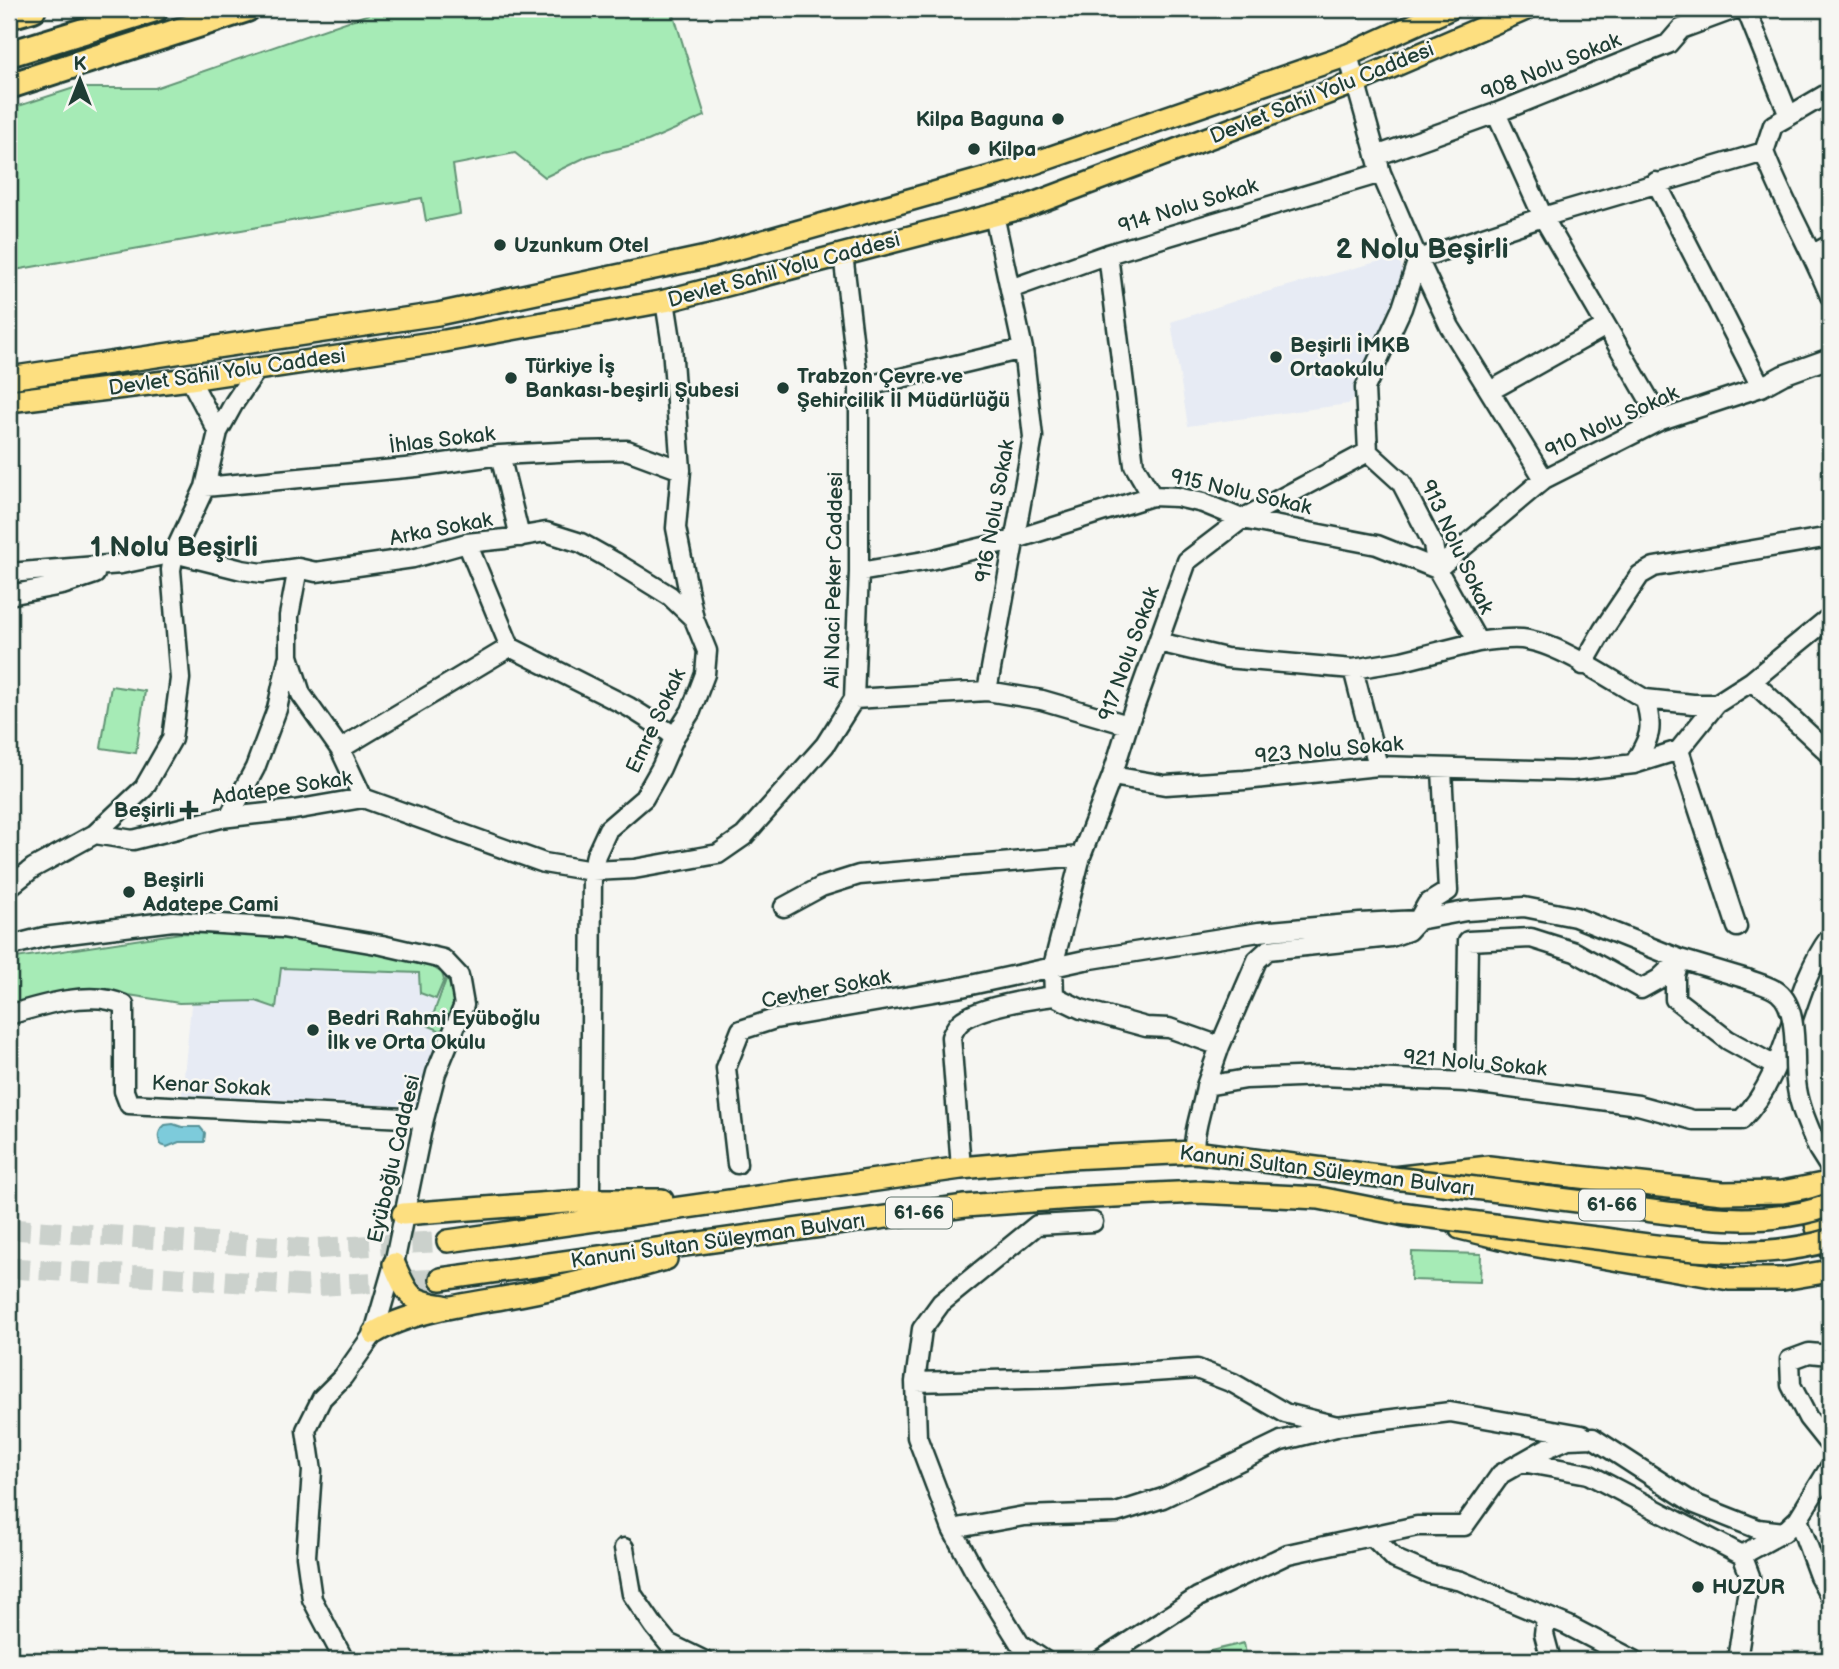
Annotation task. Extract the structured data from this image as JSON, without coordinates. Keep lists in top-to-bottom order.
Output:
{
  "streets": {
    "main road": ["Devlet Sahil Yolu Caddesi", "Kanuni Sultan Süleyman Bulvarı", "61-66"],
    "street": [
      "908 Nolu Sokak",
      "914 Nolu Sokak",
      "910 Nolu Sokak",
      "İhlas Sokak",
      "915 Nolu Sokak",
      "916 Nolu Sokak",
      "Arka Sokak",
      "913 Nolu Sokak",
      "Ali Naci Peker Caddesi",
      "917 Nolu Sokak",
      "Emre Sokak",
      "923 Nolu Sokak",
      "Adatepe Sokak",
      "Cevher Sokak",
      "921 Nolu Sokak",
      "Kenar Sokak",
      "Eyüboğlu Caddesi"
    ]
  },
  "crossings": [
    ["908 Nolu Sokak", "914 Nolu Sokak"],
    ["Devlet Sahil Yolu Caddesi", "916 Nolu Sokak"],
    ["Devlet Sahil Yolu Caddesi", "Ali Naci Peker Caddesi"],
    ["Devlet Sahil Yolu Caddesi", "Emre Sokak"],
    ["914 Nolu Sokak", "915 Nolu Sokak"],
    ["914 Nolu Sokak", "916 Nolu Sokak"],
    ["910 Nolu Sokak", "915 Nolu Sokak"],
    ["910 Nolu Sokak", "913 Nolu Sokak"],
    ["İhlas Sokak", "Emre Sokak"],
    ["915 Nolu Sokak", "913 Nolu Sokak"],
    ["915 Nolu Sokak", "917 Nolu Sokak"],
    ["Arka Sokak", "Emre Sokak"],
    ["913 Nolu Sokak", "917 Nolu Sokak"],
    ["Ali Naci Peker Caddesi", "Emre Sokak"],
    ["Ali Naci Peker Caddesi", "Adatepe Sokak"],
    ["917 Nolu Sokak", "923 Nolu Sokak"],
    ["917 Nolu Sokak", "Cevher Sokak"],
    ["Emre Sokak", "Adatepe Sokak"],
    ["Kenar Sokak", "Eyüboğlu Caddesi"],
    ["Eyüboğlu Caddesi", "61-66"],
    ["Kanuni Sultan Süleyman Bulvarı", "61-66"]
  ],
  "districts": ["2 Nolu Beşirli", "1 Nolu Beşirli"],
  "places": {
    "other": [
      "Kilpa Baguna",
      "Kilpa",
      "Uzunkum Otel",
      "Beşirli İMKB Ortaokulu",
      "Türkiye İş Bankası-beşirli Şubesi",
      "Trabzon Çevre ve Şehircilik İl Müdürlüğü",
      "Beşirli Adatepe Cami",
      "Bedri Rahmi Eyüboğlu İlk ve Orta Okulu",
      "HUZUR"
    ],
    "health": ["Beşirli"]
  },
  "north": "top"
}
